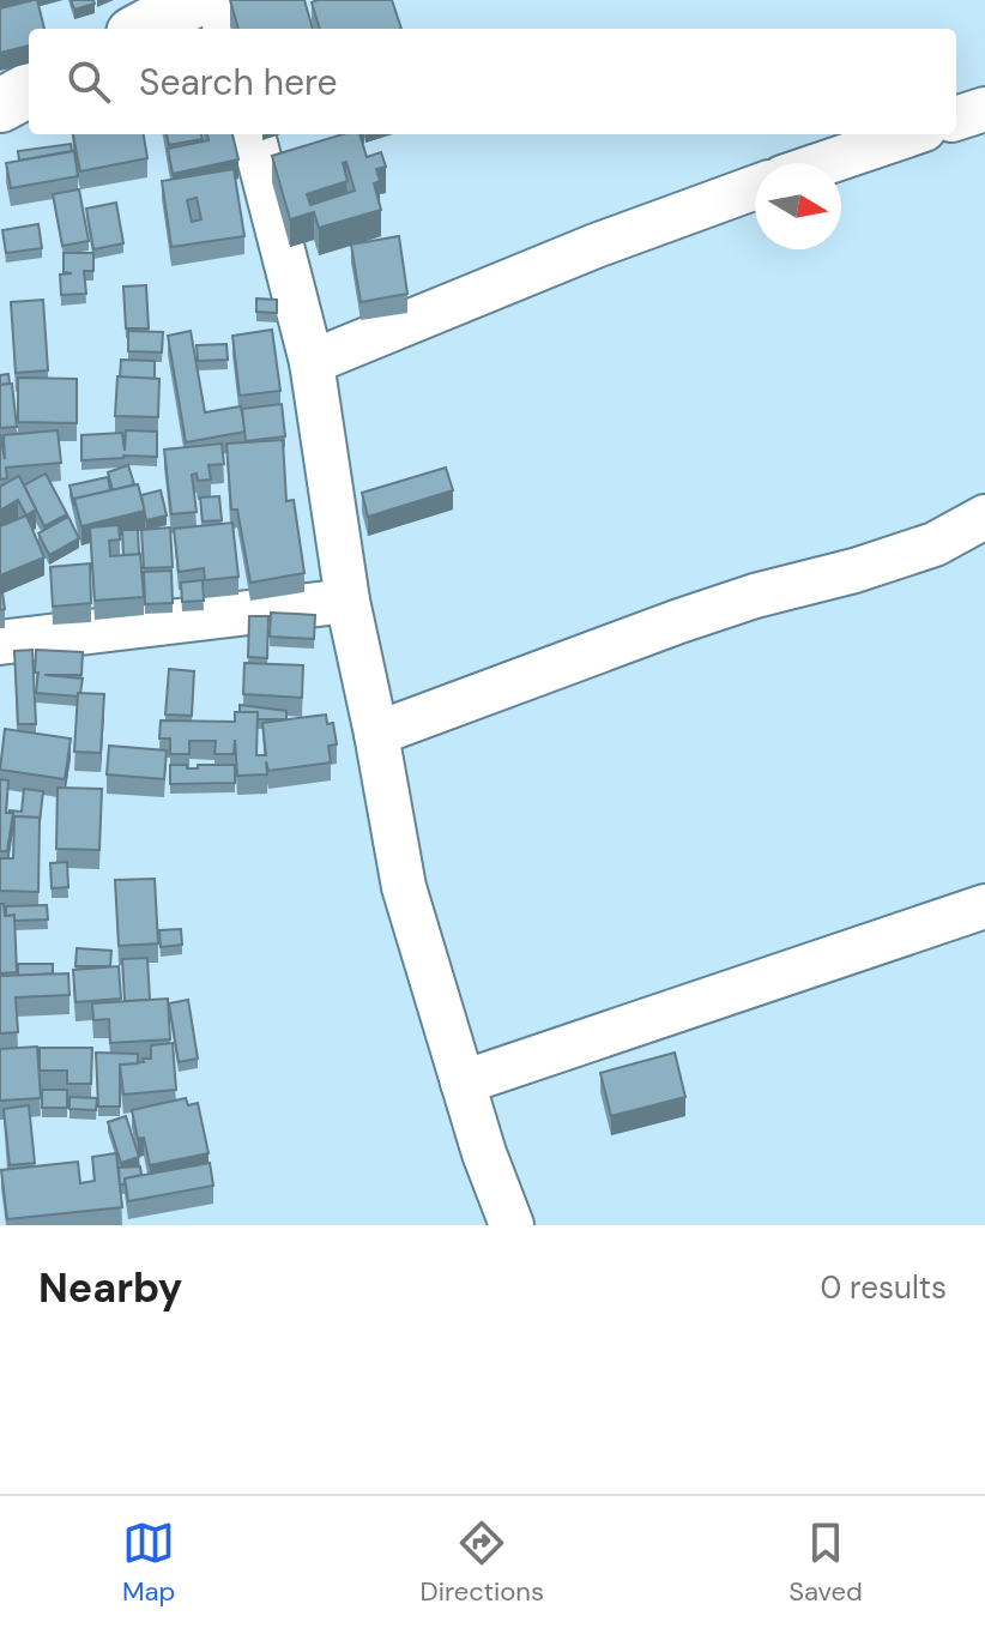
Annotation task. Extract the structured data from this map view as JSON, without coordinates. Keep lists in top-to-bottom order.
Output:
{
  "north": "right",
  "page": {
    "search": "Search here",
    "heading": ["Nearby", "0 results"],
    "nav": ["Map", "Directions", "Saved"]
  }
}
